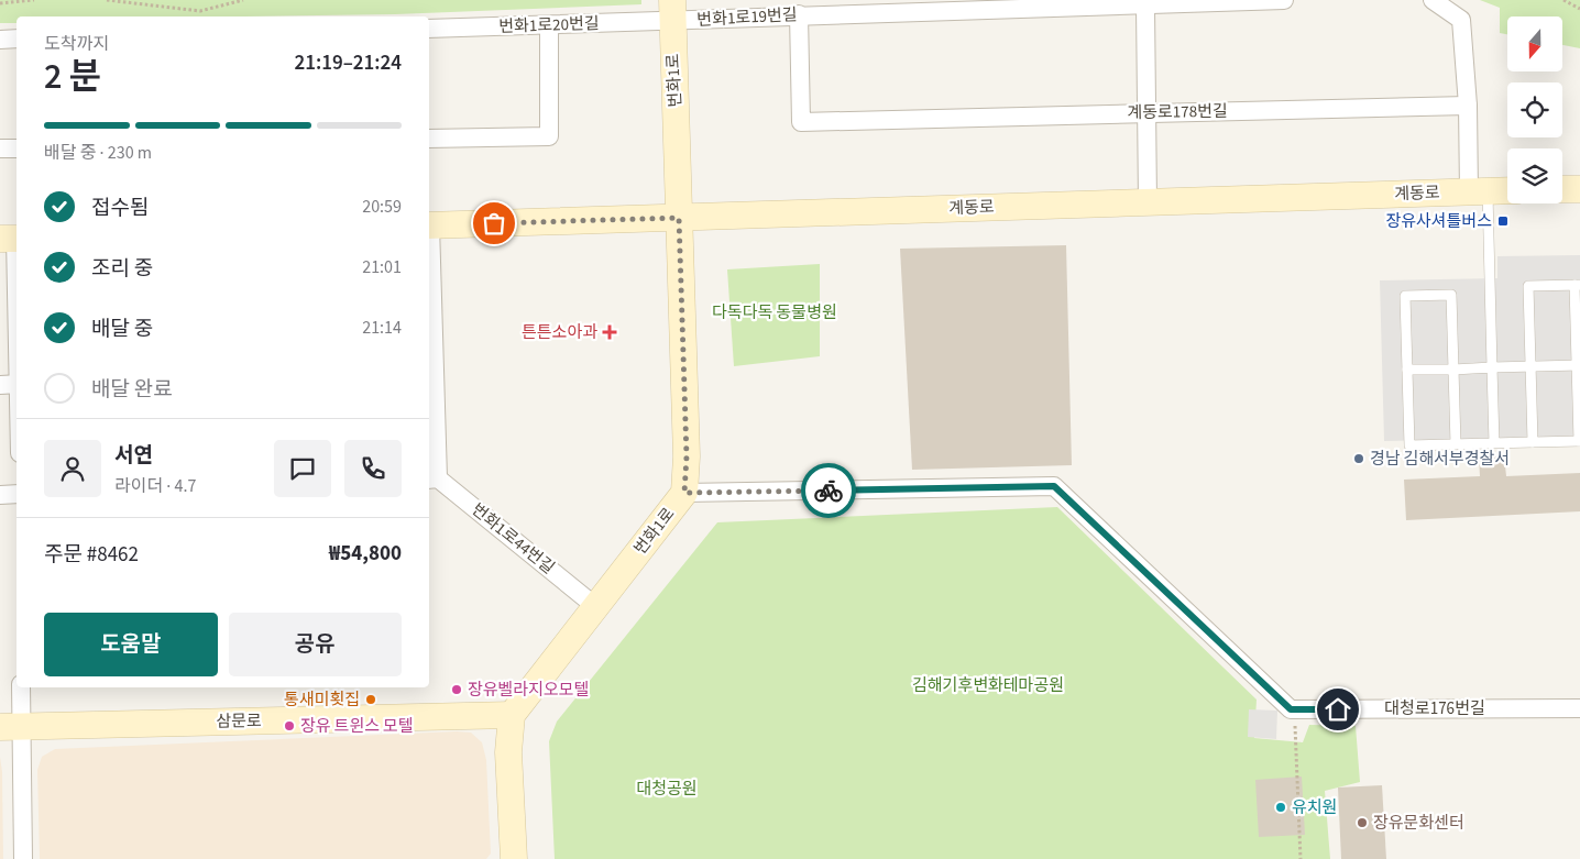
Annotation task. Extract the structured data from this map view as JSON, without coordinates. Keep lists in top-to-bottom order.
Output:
{
  "streets": {
    "street": [
      "번화1로19번길",
      "번화1로20번길",
      "번화1로",
      "계동로178번길",
      "계동로",
      "번화1로44번길",
      "대청로176번길",
      "삼문로"
    ]
  },
  "crossings": [
    ["번화1로19번길", "번화1로20번길"],
    ["번화1로19번길", "번화1로"],
    ["번화1로19번길", "계동로178번길"],
    ["번화1로20번길", "번화1로"],
    ["번화1로", "계동로"],
    ["번화1로", "번화1로44번길"],
    ["번화1로", "삼문로"]
  ],
  "parks": ["다독다독 동물병원", "김해기후변화테마공원", "대청공원"],
  "places": {
    "transit": ["장유사셔틀버스"],
    "health": ["튼튼소아과"],
    "other": [
      "경남 김해서부경찰서",
      "장유벨라지오모텔",
      "통새미횟집",
      "장유 트윈스 모텔",
      "유치원",
      "장유문화센터"
    ]
  },
  "north": "bottom",
  "page": {
    "heading": ["2 분", "도착까지", "21:19–21:24"],
    "panel": [
      "서연",
      "라이더 · 4.7",
      "주문 #8462",
      "₩54,800"
    ],
    "bar": "배달 중 · 230 m",
    "list": [
      ["접수됨", "20:59"],
      ["조리 중", "21:01"],
      ["배달 중", "21:14"],
      "배달 완료"
    ],
    "buttons": ["도움말", "공유"]
  }
}
